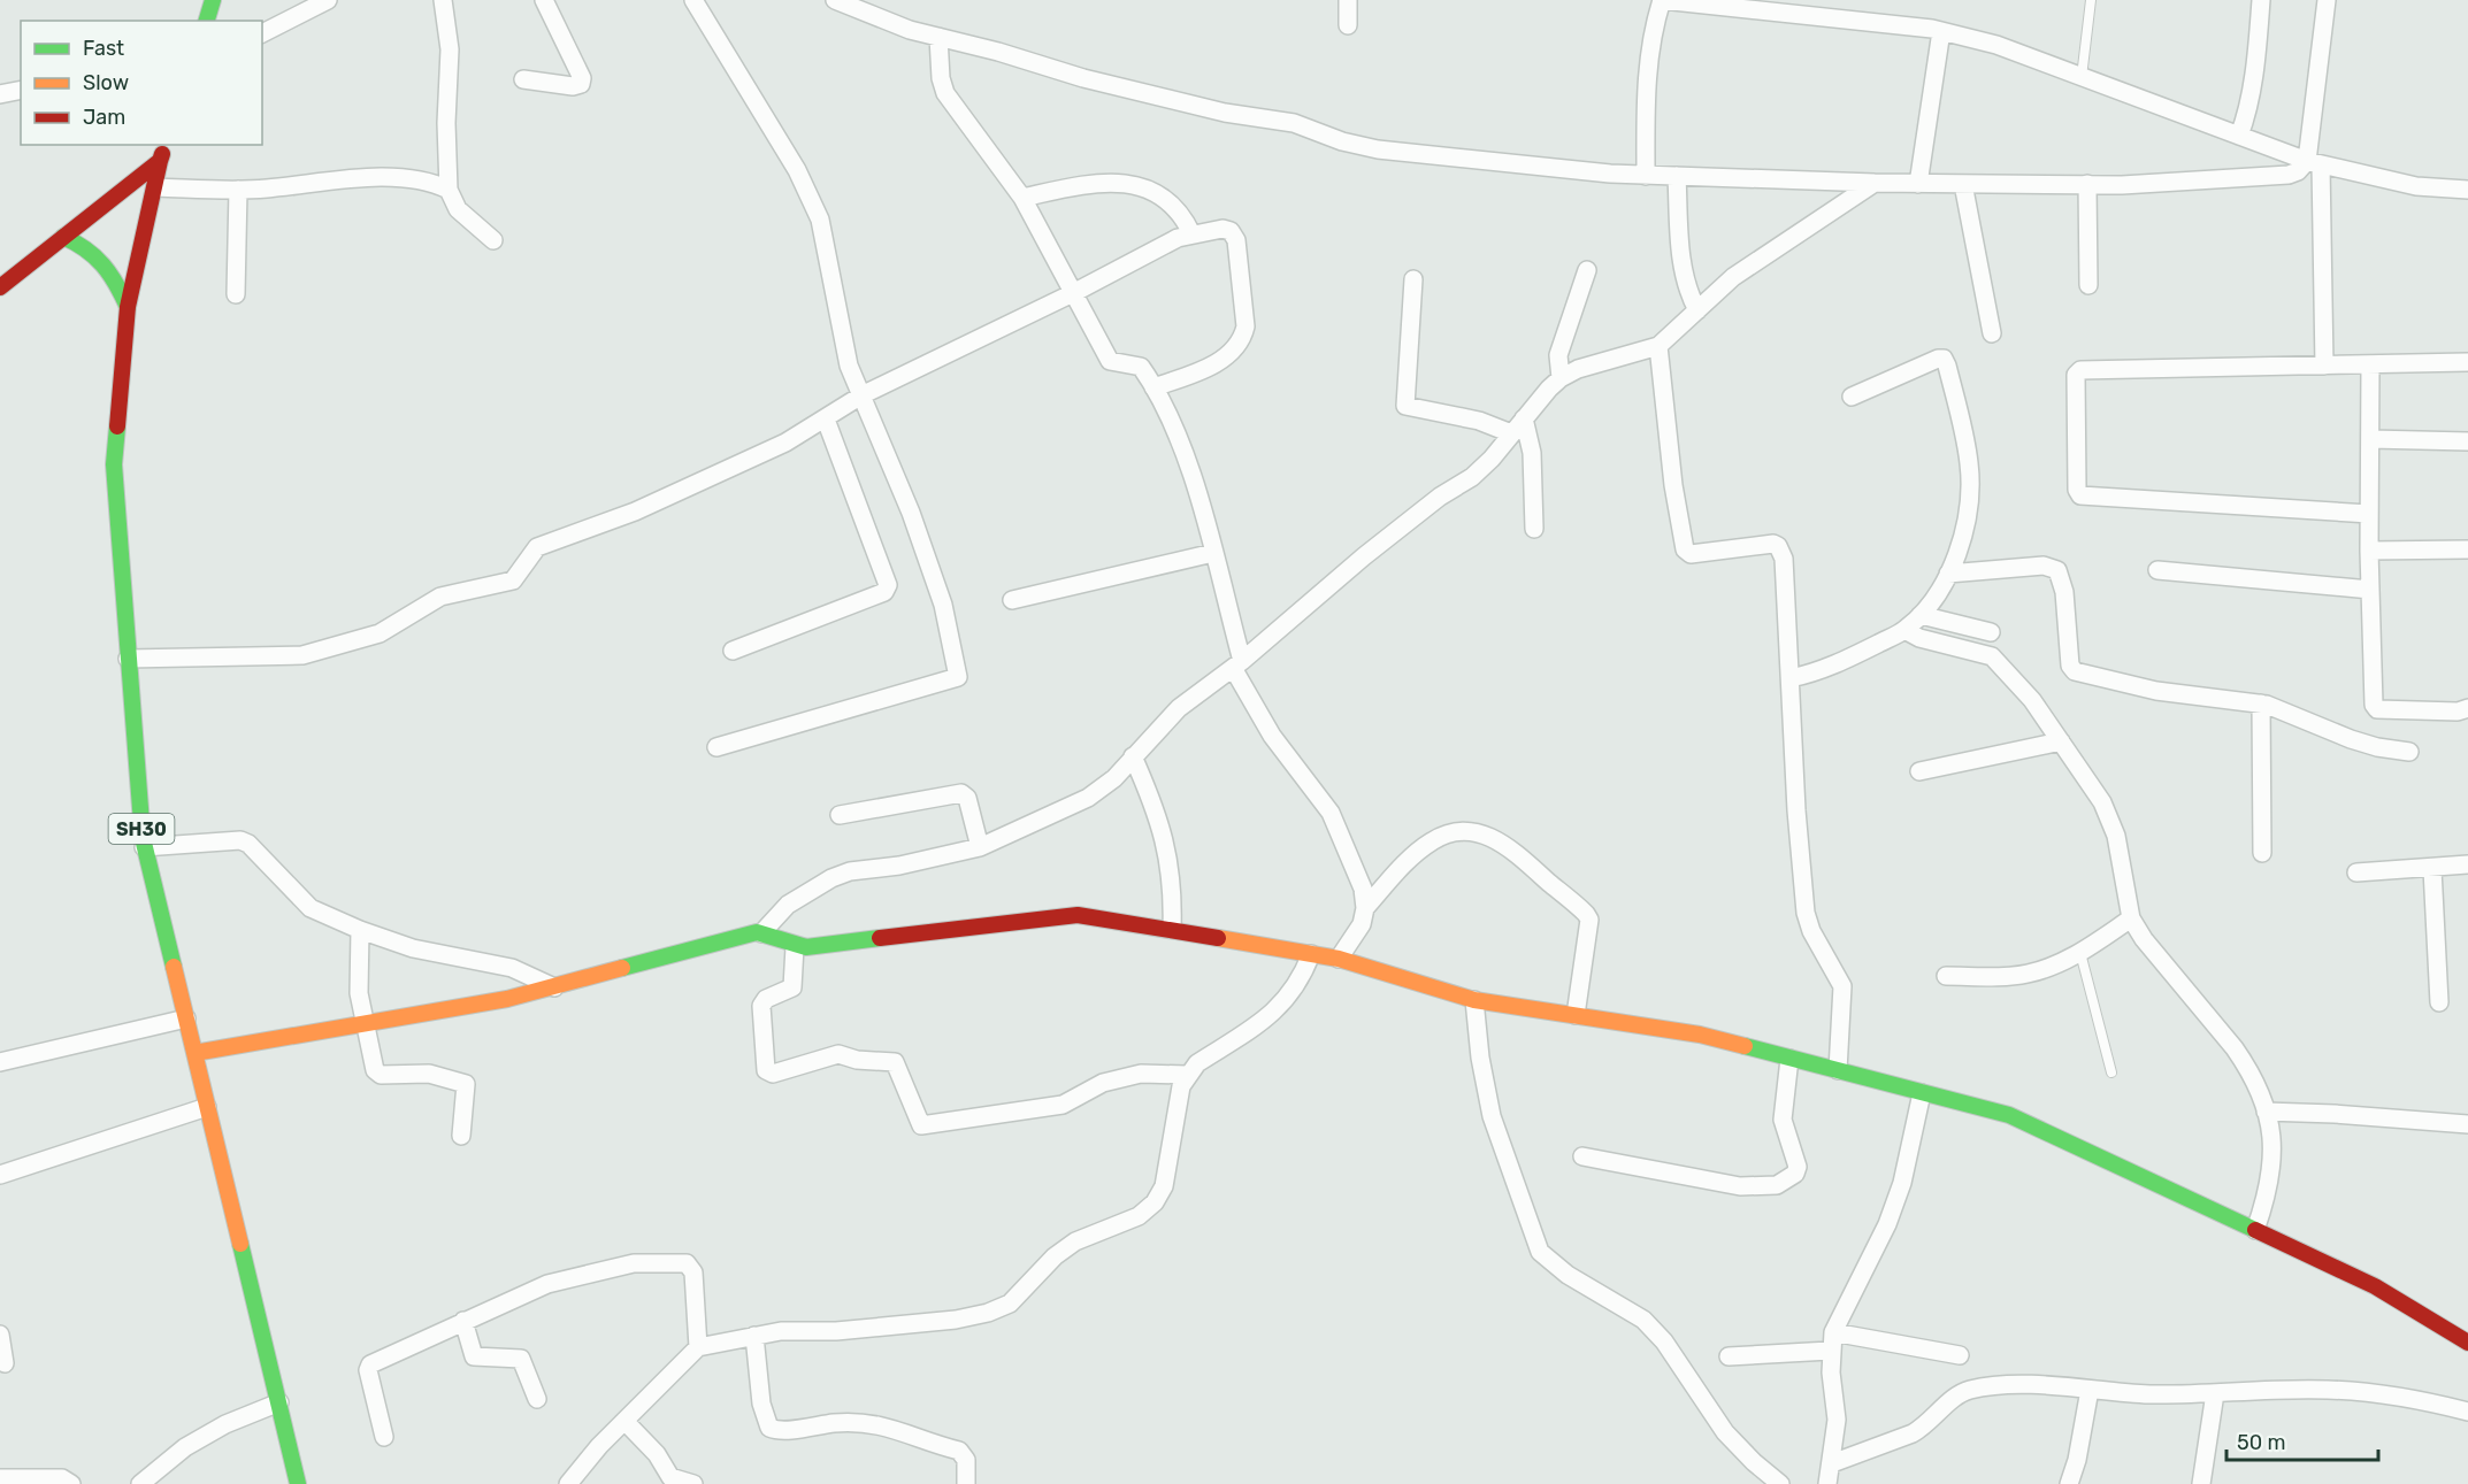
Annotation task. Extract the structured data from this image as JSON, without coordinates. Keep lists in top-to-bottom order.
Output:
{
  "streets": {
    "street": ["SH30"]
  },
  "legend": ["Fast", "Slow", "Jam"],
  "scale_bar": "50 m"
}
